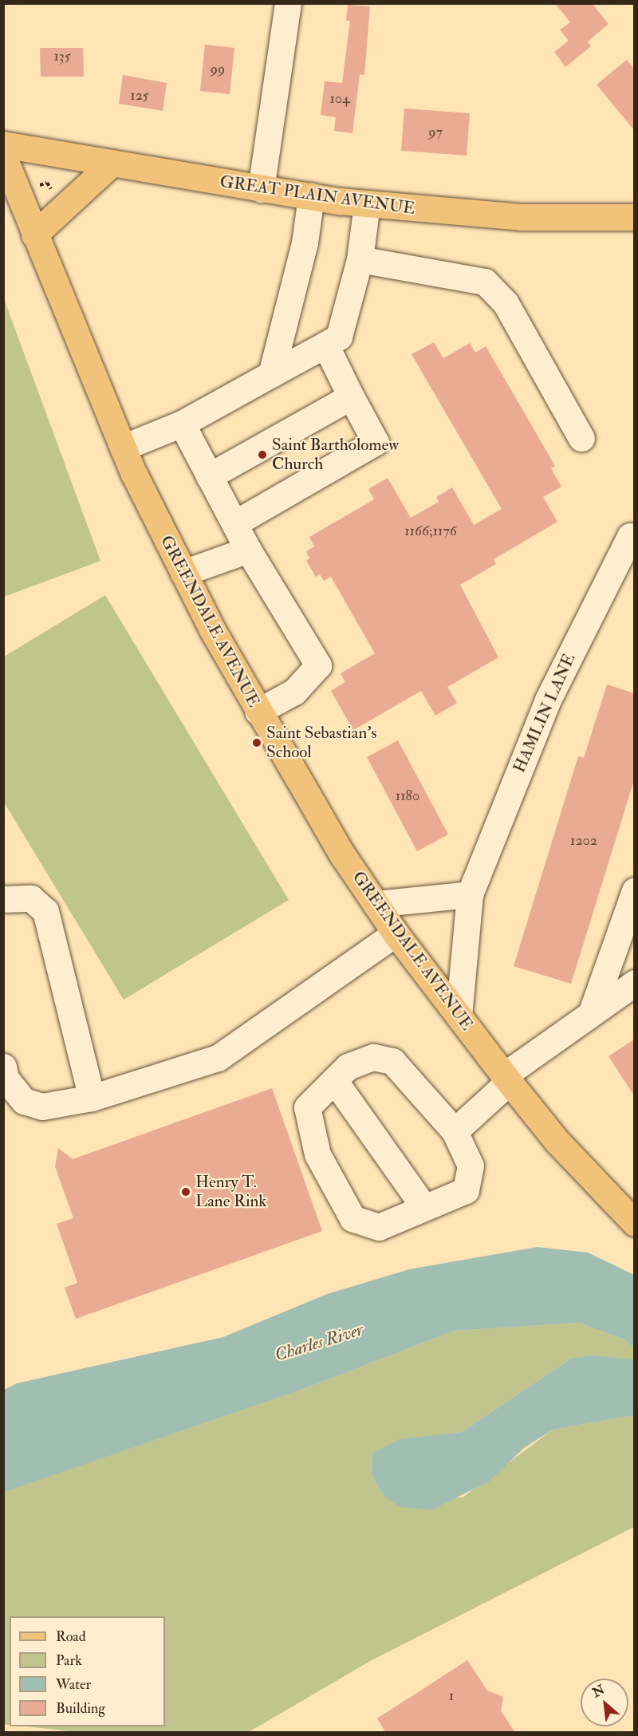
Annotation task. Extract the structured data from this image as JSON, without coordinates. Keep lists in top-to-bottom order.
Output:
{
  "streets": {
    "main road": ["GREAT PLAIN AVENUE", "GREENDALE AVENUE"],
    "street": ["HAMLIN LANE"]
  },
  "crossings": [
    ["GREENDALE AVENUE", "HAMLIN LANE"]
  ],
  "water": ["Charles River"],
  "places": ["Saint Bartholomew Church", "Saint Sebastian's School", "Henry T. Lane Rink"],
  "house_numbers": [
    "135",
    "99",
    "125",
    "104",
    "97",
    "1166;1176",
    "1180",
    "1202",
    "1"
  ],
  "legend": [
    "Road",
    "Park",
    "Water",
    "Building"
  ],
  "north": "top left"
}
